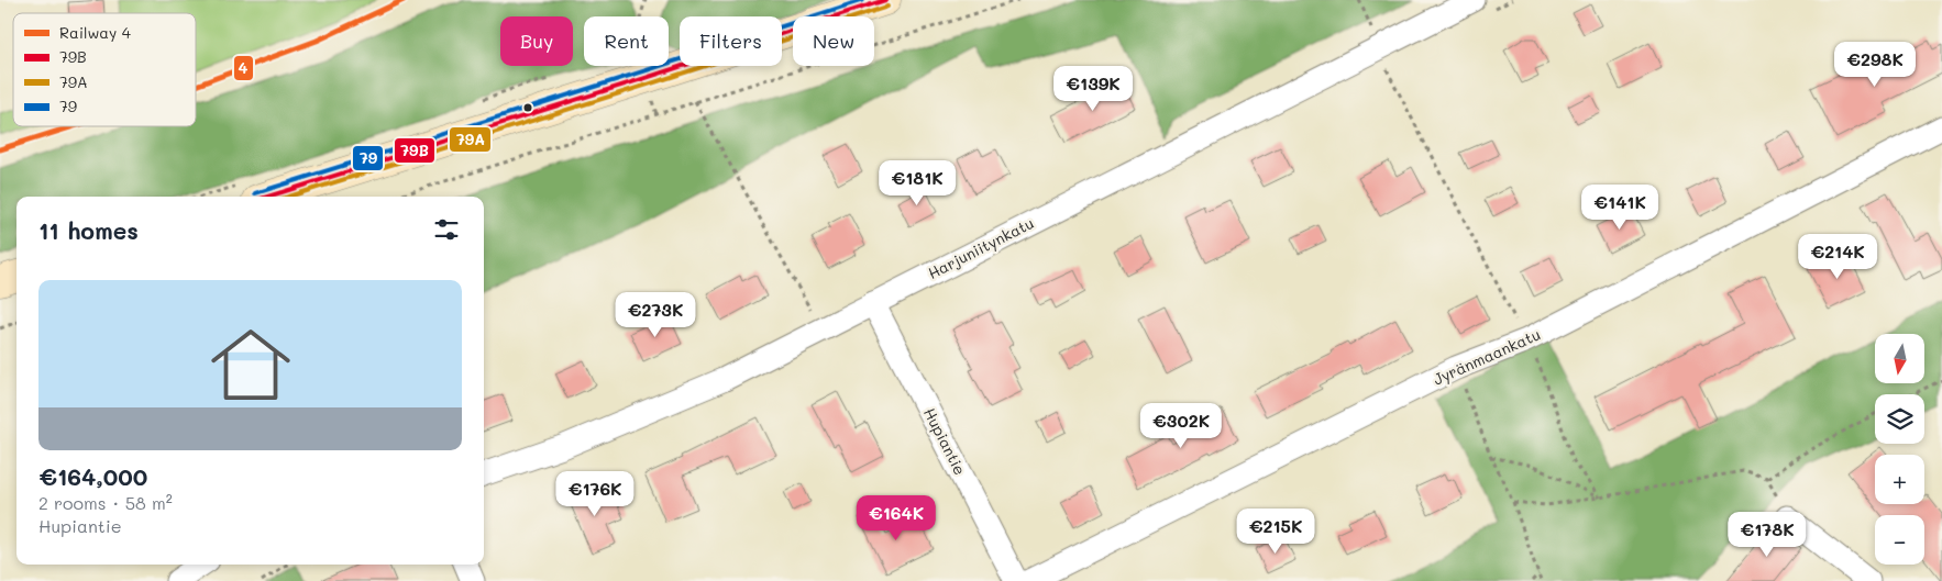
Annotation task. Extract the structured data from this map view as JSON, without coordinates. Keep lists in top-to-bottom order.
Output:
{
  "streets": {
    "street": ["Harjuniitynkatu", "Jyränmaankatu", "Hupiantie"]
  },
  "crossings": [
    ["Harjuniitynkatu", "Hupiantie"]
  ],
  "lines": [
    "rail line 4",
    "transit line 79B",
    "transit line 79",
    "transit line 79A"
  ],
  "legend": [
    "Railway 4",
    "79B",
    "79A",
    "79"
  ],
  "north": "bottom",
  "page": {
    "chip": [
      "Buy",
      "Rent",
      "Filters",
      "New"
    ],
    "price": [
      "€298K",
      "€139K",
      "€181K",
      "€141K",
      "€214K",
      "€273K",
      "€302K",
      "€176K",
      "€164K",
      "€215K",
      "€178K"
    ],
    "heading": "11 homes",
    "list": [
      {
        "name": "€164,000",
        "note": "2 rooms · 58 m² · Hupiantie"
      }
    ],
    "map_buttons": ["+", "−"]
  }
}
